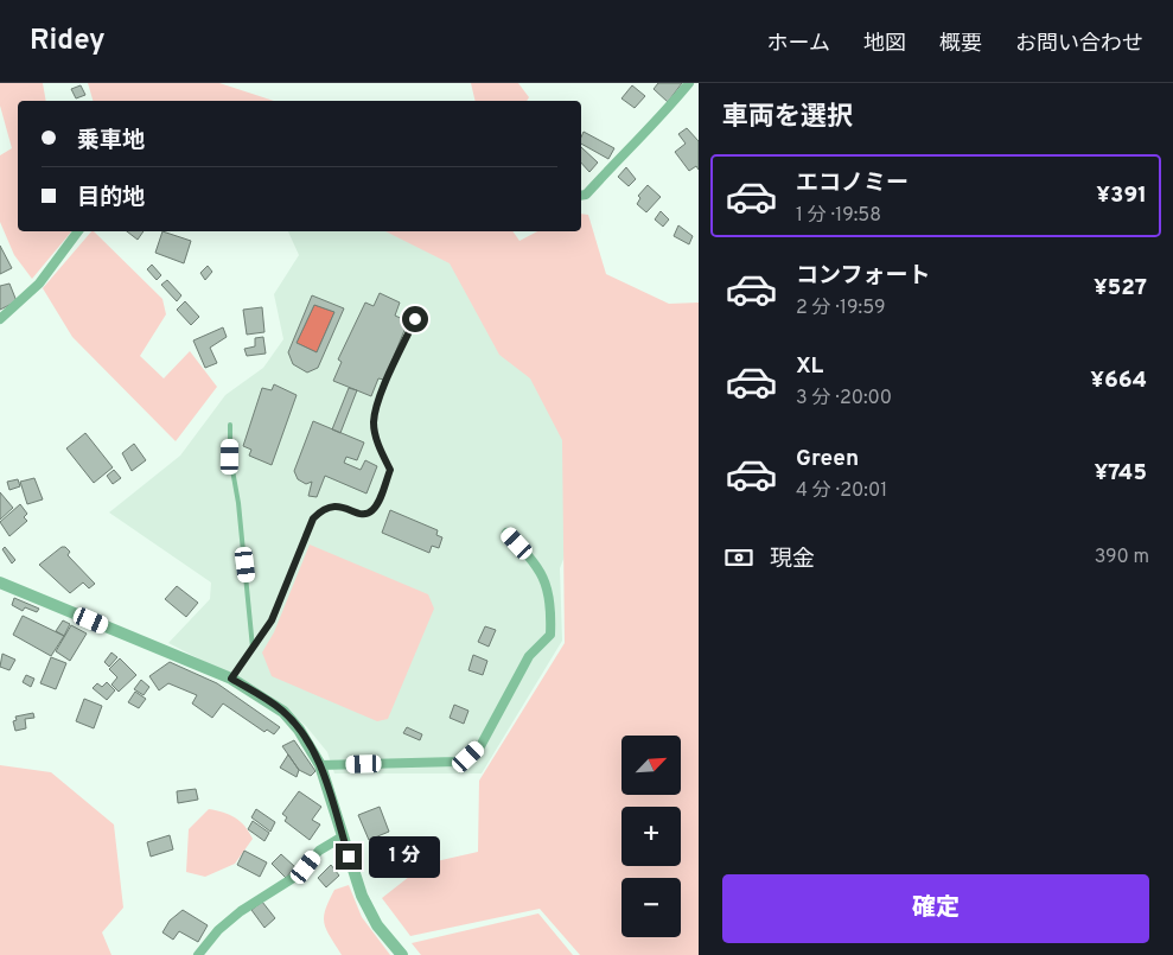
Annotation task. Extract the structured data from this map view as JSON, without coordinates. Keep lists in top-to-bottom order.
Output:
{
  "north": "top right",
  "page": {
    "header": "Ridey",
    "nav": [
      "ホーム",
      "地図",
      "概要",
      "お問い合わせ"
    ],
    "heading": "車両を選択",
    "banner": ["乗車地", "目的地"],
    "list": [
      {
        "name": "エコノミー",
        "note": "1 分 · 19:58",
        "value": "¥391"
      },
      {
        "name": "コンフォート",
        "note": "2 分 · 19:59",
        "value": "¥527"
      },
      {
        "name": "XL",
        "note": "3 分 · 20:00",
        "value": "¥664"
      },
      {
        "name": "Green",
        "note": "4 分 · 20:01",
        "value": "¥745"
      }
    ],
    "pay": ["現金", "390 m"],
    "map_buttons": ["+", "−"],
    "bubble": "1 分",
    "buttons": "確定"
  }
}
